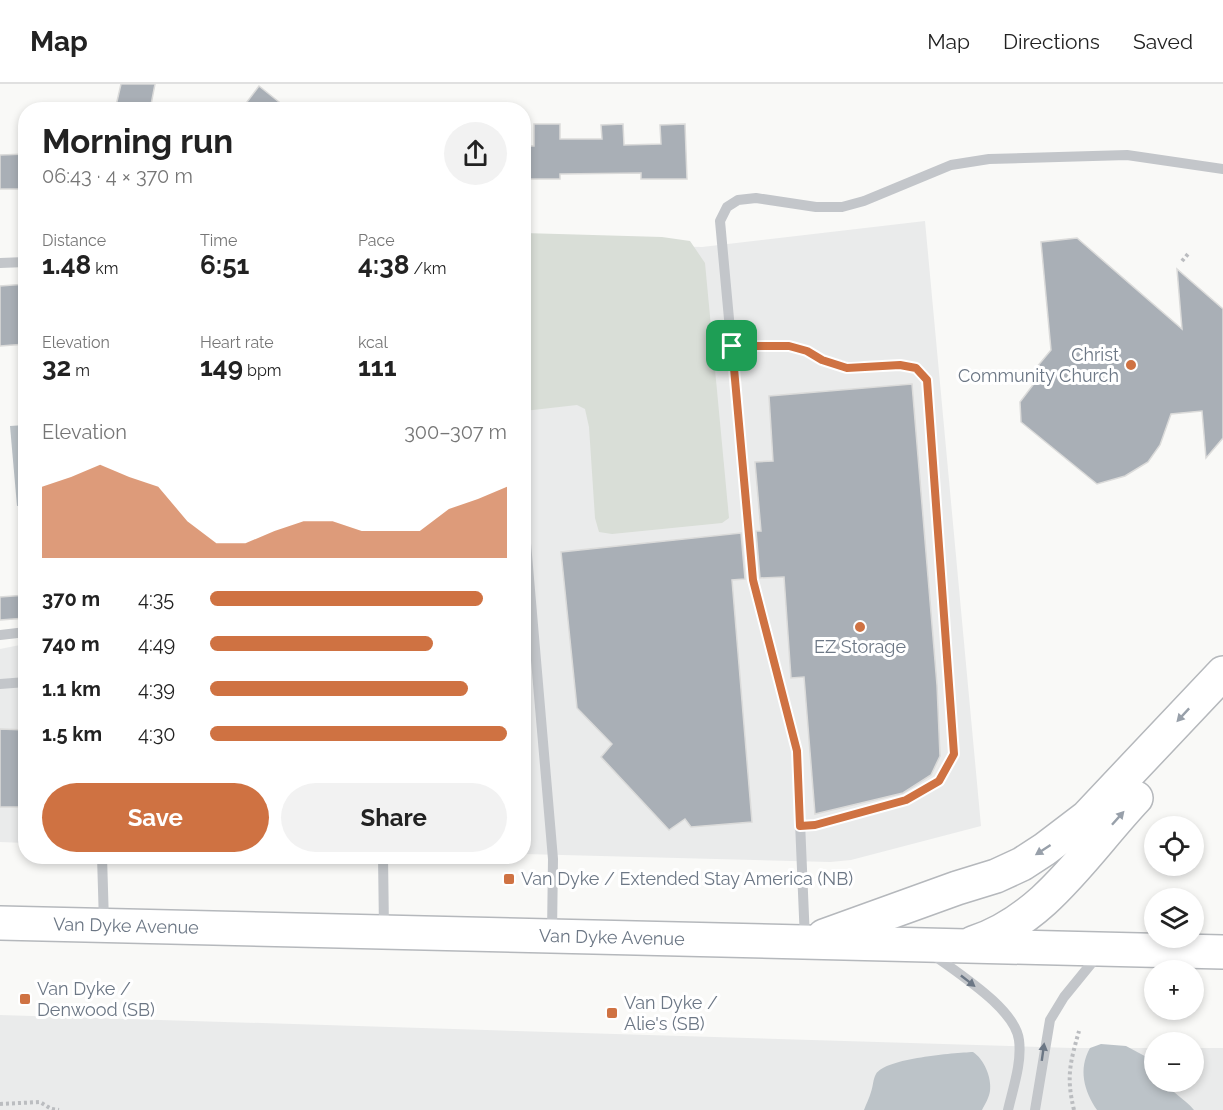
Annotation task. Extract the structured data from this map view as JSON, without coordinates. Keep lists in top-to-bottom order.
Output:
{
  "streets": {
    "main road": ["Van Dyke Avenue"]
  },
  "places": {
    "other": ["Christ Community Church", "EZ Storage"],
    "transit": ["Van Dyke / Extended Stay America (NB)", "Van Dyke / Denwood (SB)", "Van Dyke / Alie's (SB)"]
  },
  "page": {
    "header": "Map",
    "nav": ["Map", "Directions", "Saved"],
    "heading": ["Morning run", "06:43 · 4 × 370 m"],
    "stats": [
      ["Distance", "1.48 km"],
      ["Time", "6:51"],
      ["Pace", "4:38 /km"],
      ["Elevation", "32 m"],
      ["Heart rate", "149 bpm"],
      ["kcal", "111"]
    ],
    "chart": ["Elevation", "300–307 m"],
    "list": [
      {
        "name": "370 m",
        "note": "4:35"
      },
      {
        "name": "740 m",
        "note": "4:49"
      },
      {
        "name": "1.1 km",
        "note": "4:39"
      },
      {
        "name": "1.5 km",
        "note": "4:30"
      }
    ],
    "buttons": ["Save", "Share"],
    "map_buttons": ["+", "−"]
  }
}
